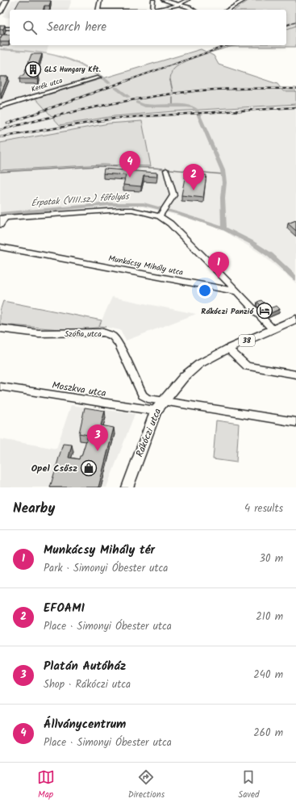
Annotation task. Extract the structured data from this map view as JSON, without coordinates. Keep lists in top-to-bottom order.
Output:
{
  "streets": {
    "main road": ["38", "Rákóczi utca"],
    "street": [
      "Kerék utca",
      "Munkácsy Mihály utca",
      "Szófia utca",
      "Moszkva utca"
    ]
  },
  "crossings": [
    ["Moszkva utca", "Rákóczi utca"]
  ],
  "water": ["Érpatak (VIII.sz.) főfolyás"],
  "places": {
    "building": ["GLS Hungary Kft."],
    "hotel": ["Rákóczi Panzió"],
    "shop": ["Opel Csősz"]
  },
  "page": {
    "search": "Search here",
    "pins": [
      "4",
      "2",
      "1",
      "3"
    ],
    "heading": ["Nearby", "4 results"],
    "list": [
      {
        "mark": "1",
        "name": "Munkácsy Mihály tér",
        "note": "Park · Simonyi Óbester utca",
        "value": "30 m"
      },
      {
        "mark": "2",
        "name": "EFOAMI",
        "note": "Place · Simonyi Óbester utca",
        "value": "210 m"
      },
      {
        "mark": "3",
        "name": "Platán Autóház",
        "note": "Shop · Rákóczi utca",
        "value": "240 m"
      },
      {
        "mark": "4",
        "name": "Állványcentrum",
        "note": "Place · Simonyi Óbester utca",
        "value": "260 m"
      }
    ],
    "nav": ["Map", "Directions", "Saved"]
  }
}
